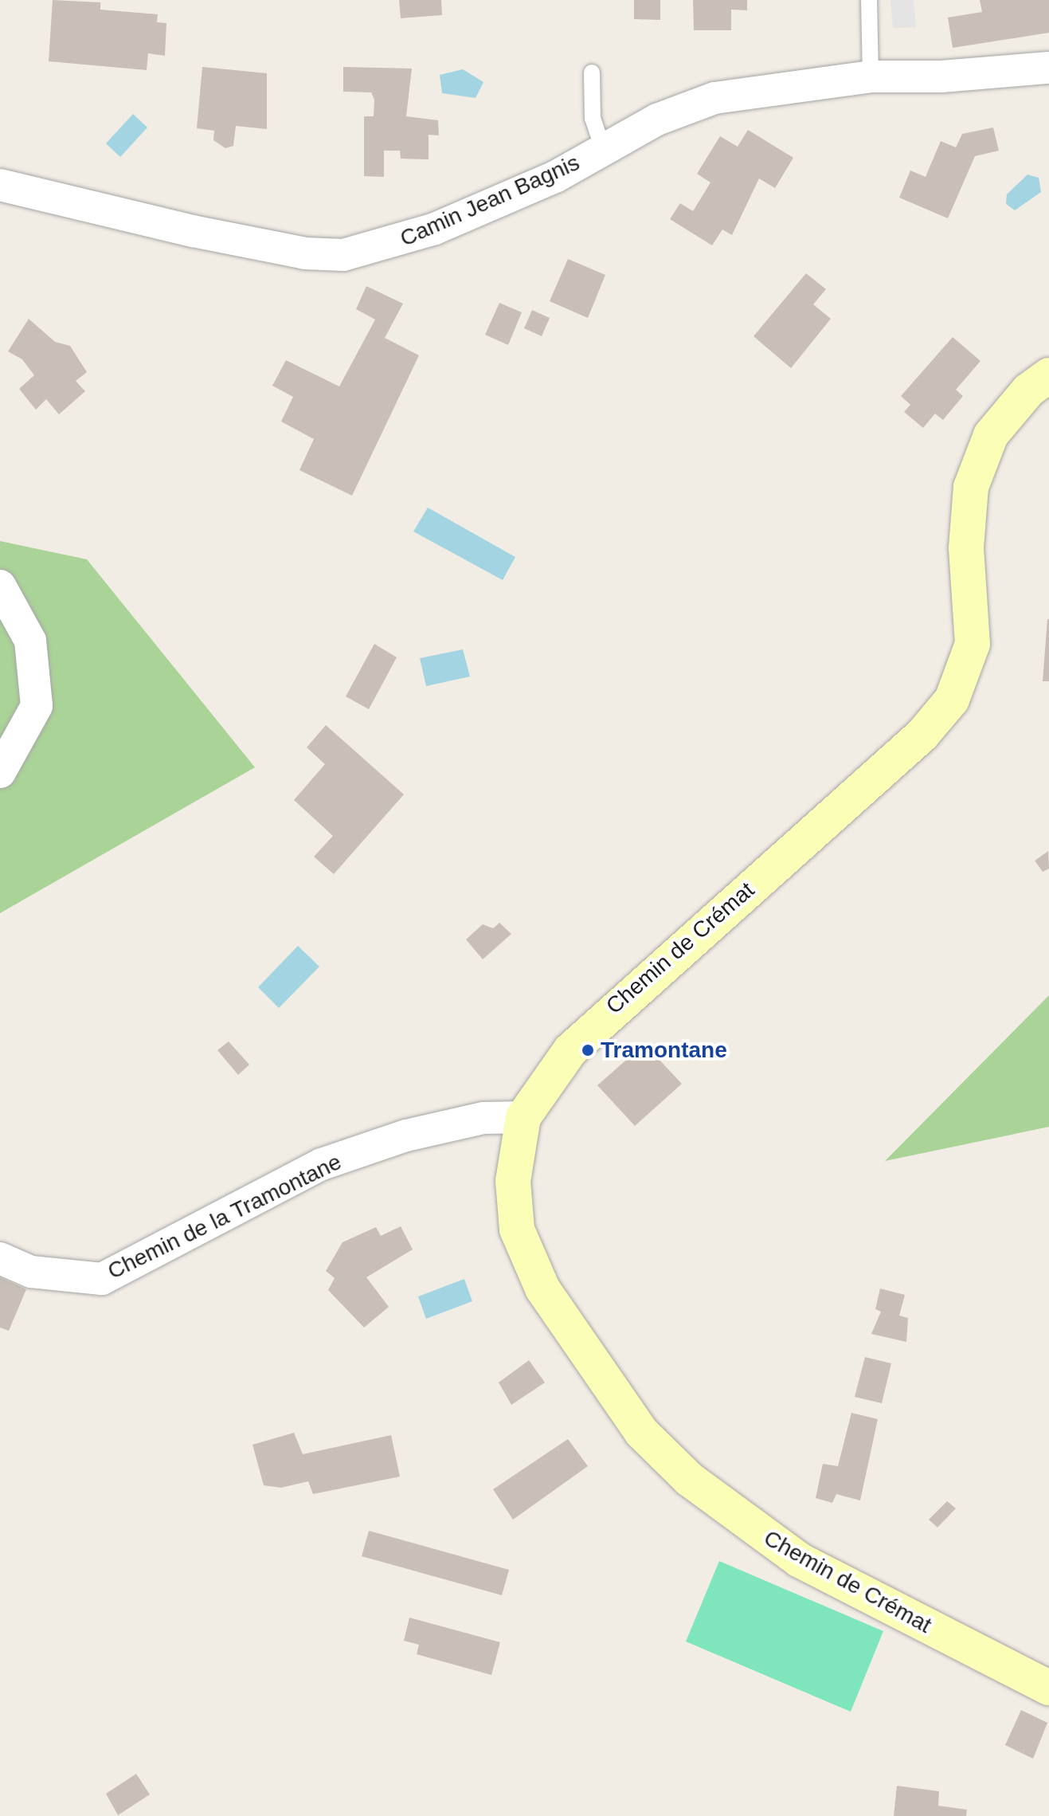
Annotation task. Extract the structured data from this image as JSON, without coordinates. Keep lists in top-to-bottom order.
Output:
{
  "streets": {
    "street": ["Camin Jean Bagnis", "Chemin de Crémat", "Chemin de la Tramontane"]
  },
  "crossings": [
    ["Chemin de Crémat", "Chemin de la Tramontane"]
  ],
  "places": ["Tramontane"]
}
